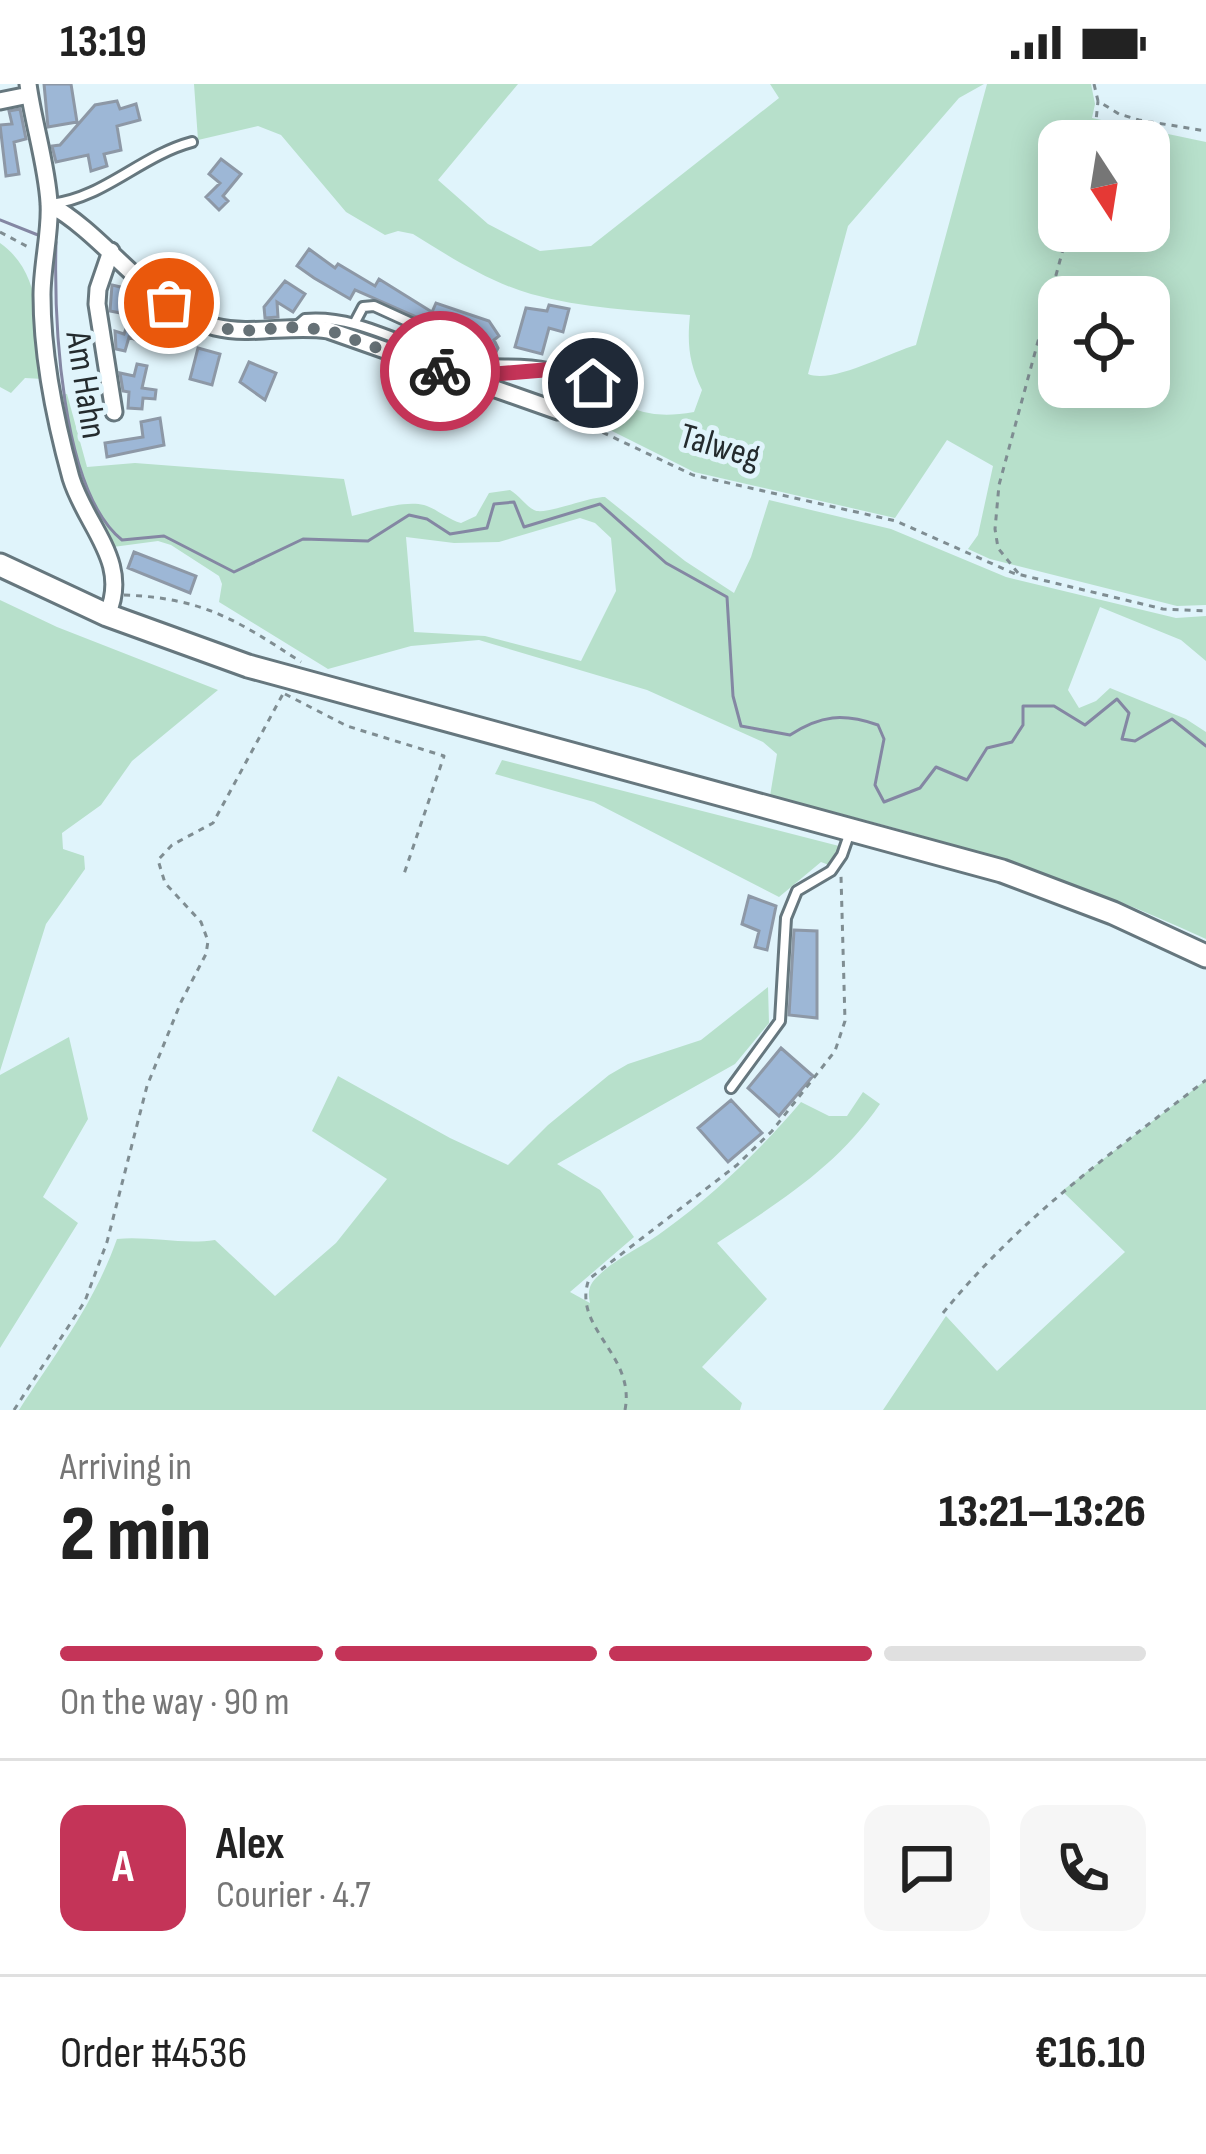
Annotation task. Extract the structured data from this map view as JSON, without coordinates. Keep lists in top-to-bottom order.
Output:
{
  "streets": {
    "street": ["Am Hahn"],
    "path": ["Talweg"]
  },
  "north": "bottom",
  "page": {
    "status": "13:19",
    "heading": ["2 min", "Arriving in", "13:21–13:26"],
    "panel": [
      "Alex",
      "Courier · 4.7",
      "Order #4536",
      "€16.10"
    ],
    "bar": "On the way · 90 m",
    "round": "A"
  }
}
